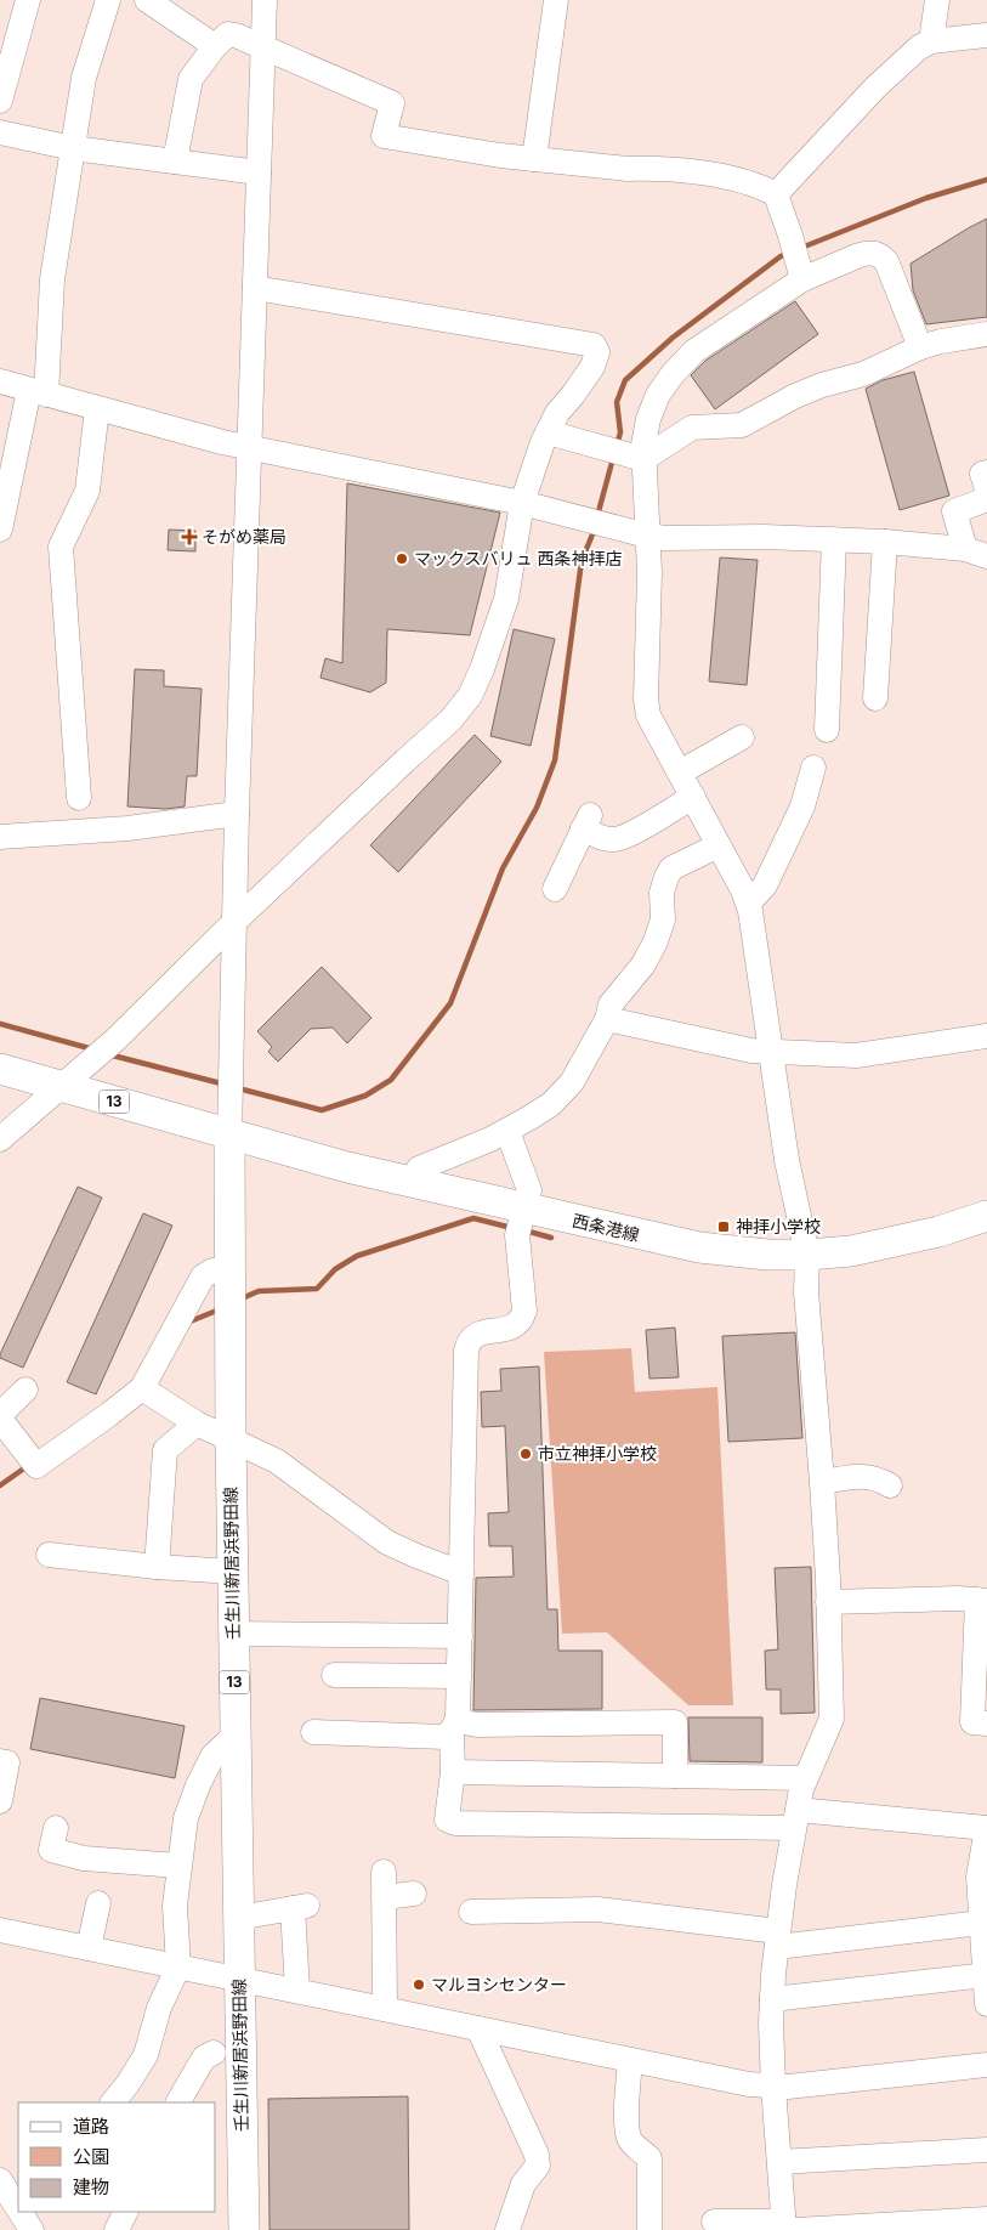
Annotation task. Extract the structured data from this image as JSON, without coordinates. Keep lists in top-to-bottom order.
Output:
{
  "streets": {
    "main road": ["13", "西条港線", "壬生川新居浜野田線"]
  },
  "crossings": [
    ["13", "西条港線"],
    ["13", "壬生川新居浜野田線"],
    ["西条港線", "壬生川新居浜野田線"]
  ],
  "places": {
    "health": ["そがめ薬局"],
    "other": ["マックスバリュ 西条神拝店", "市立神拝小学校", "マルヨシセンター"],
    "transit": ["神拝小学校"]
  },
  "legend": ["道路", "公園", "建物"]
}
